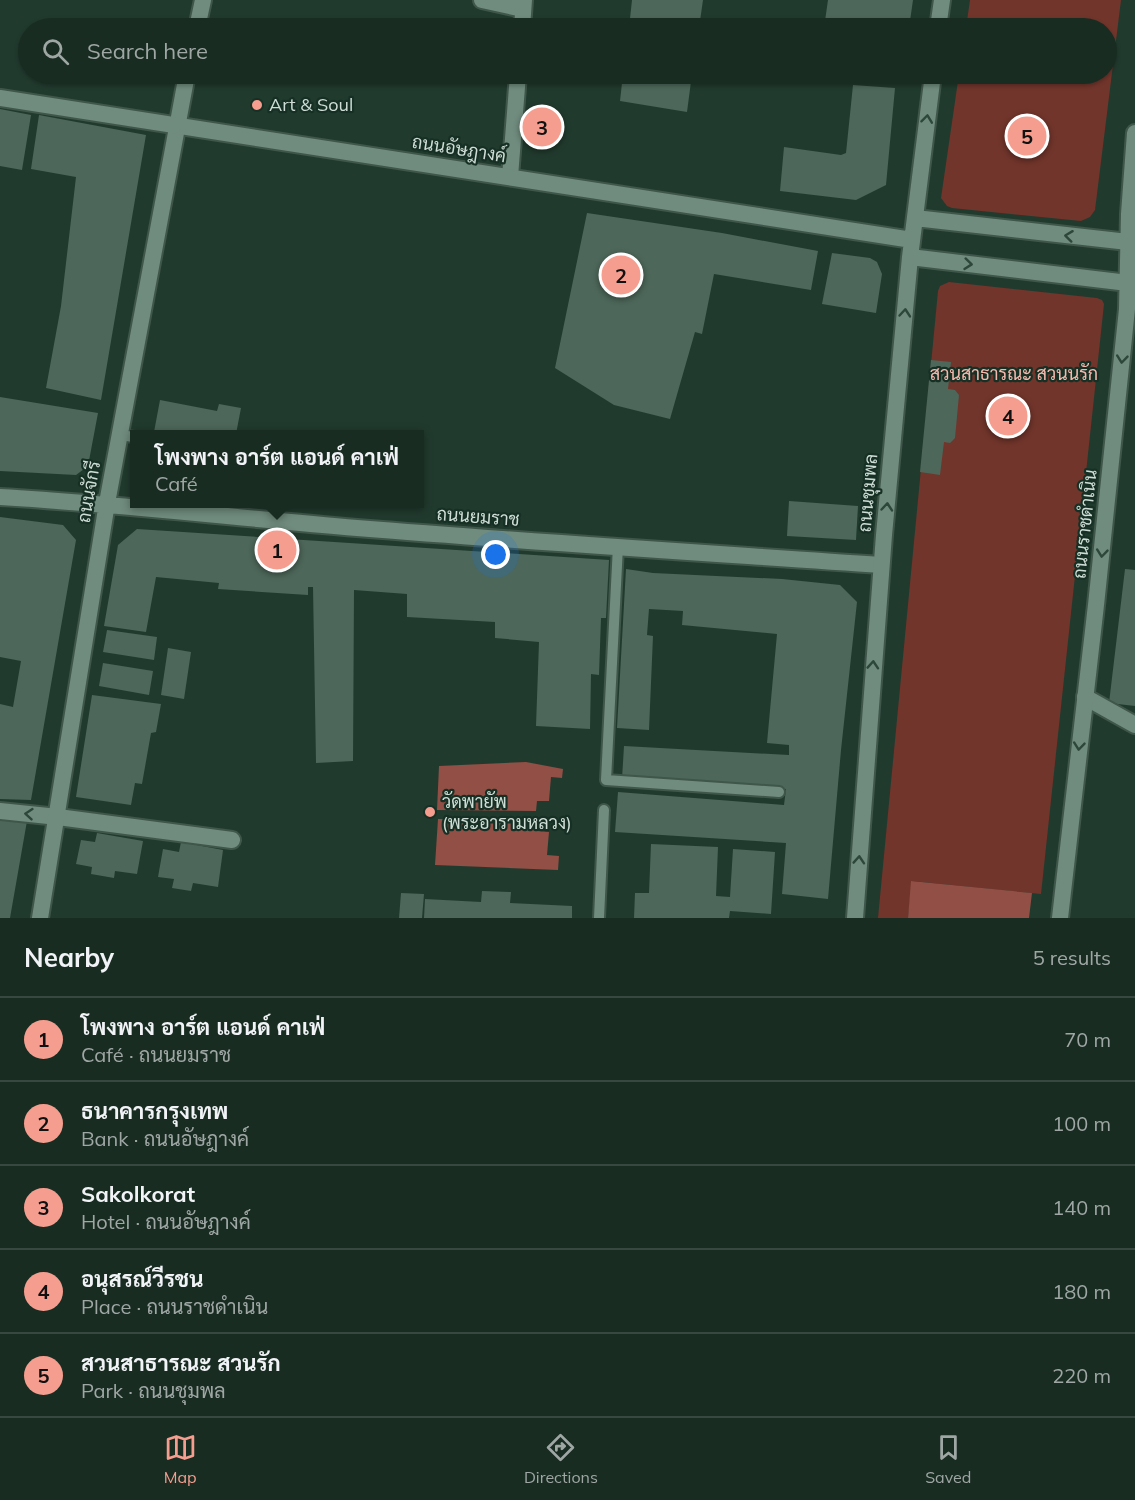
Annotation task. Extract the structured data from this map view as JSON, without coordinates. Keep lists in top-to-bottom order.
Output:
{
  "streets": {
    "main road": [
      "ถนนอัษฎางค์",
      "ถนนจักรี",
      "ถนนชุมพล",
      "ถนนยมราช",
      "ถนนราชดำเนิน"
    ]
  },
  "crossings": [
    ["ถนนอัษฎางค์", "ถนนจักรี"],
    ["ถนนอัษฎางค์", "ถนนชุมพล"],
    ["ถนนจักรี", "ถนนยมราช"],
    ["ถนนชุมพล", "ถนนยมราช"]
  ],
  "one_way": ["ถนนชุมพล", "ถนนราชดำเนิน"],
  "parks": ["สวนสาธารณะ สวนนรัก"],
  "places": ["Art & Soul", "วัดพายัพ (พระอารามหลวง)"],
  "page": {
    "search": "Search here",
    "pins": [
      "3",
      "5",
      "2",
      "4",
      "1"
    ],
    "popup": ["โพงพาง อาร์ต แอนด์ คาเฟ่", "Café"],
    "heading": ["Nearby", "5 results"],
    "list": [
      {
        "mark": "1",
        "name": "โพงพาง อาร์ต แอนด์ คาเฟ่",
        "note": "Café · ถนนยมราช",
        "value": "70 m"
      },
      {
        "mark": "2",
        "name": "ธนาคารกรุงเทพ",
        "note": "Bank · ถนนอัษฎางค์",
        "value": "100 m"
      },
      {
        "mark": "3",
        "name": "Sakolkorat",
        "note": "Hotel · ถนนอัษฎางค์",
        "value": "140 m"
      },
      {
        "mark": "4",
        "name": "อนุสรณ์วีรชน",
        "note": "Place · ถนนราชดำเนิน",
        "value": "180 m"
      },
      {
        "mark": "5",
        "name": "สวนสาธารณะ สวนรัก",
        "note": "Park · ถนนชุมพล",
        "value": "220 m"
      }
    ],
    "nav": ["Map", "Directions", "Saved"]
  }
}
